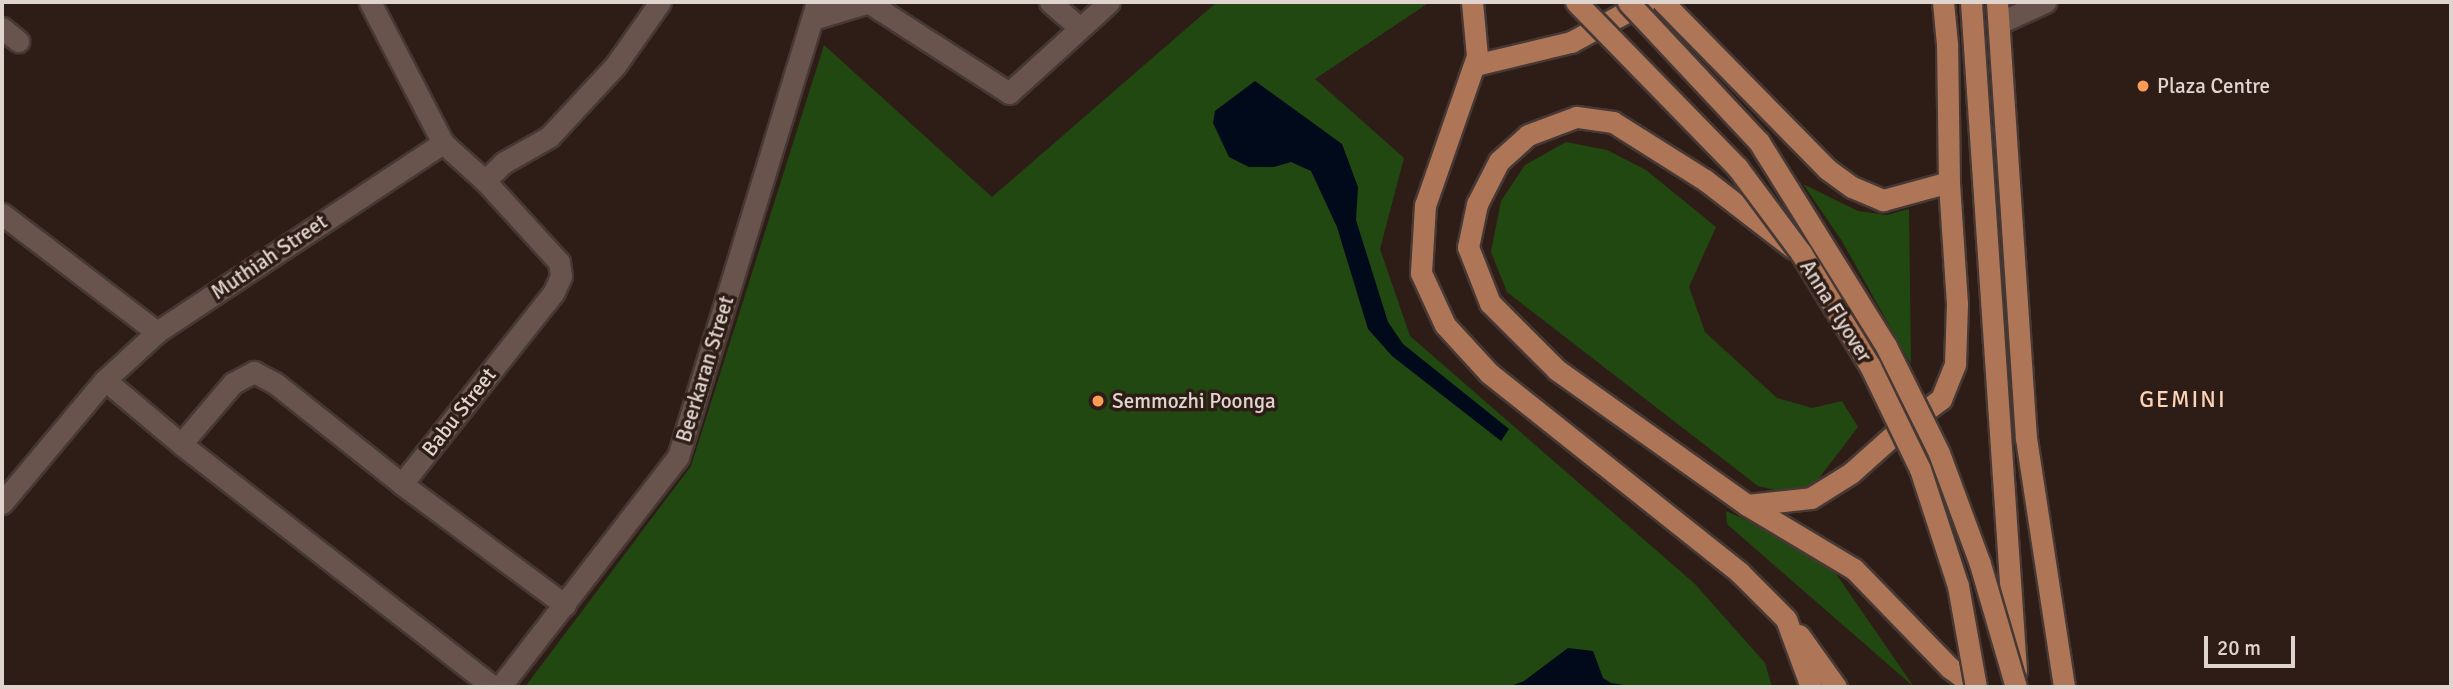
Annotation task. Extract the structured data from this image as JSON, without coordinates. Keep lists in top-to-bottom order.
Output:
{
  "streets": {
    "main road": ["Anna Flyover"],
    "street": ["Muthiah Street", "Beerkaran Street", "Babu Street"]
  },
  "crossings": [
    ["Muthiah Street", "Babu Street"]
  ],
  "districts": ["GEMINI"],
  "places": ["Plaza Centre", "Semmozhi Poonga"],
  "scale_bar": "20 m"
}
